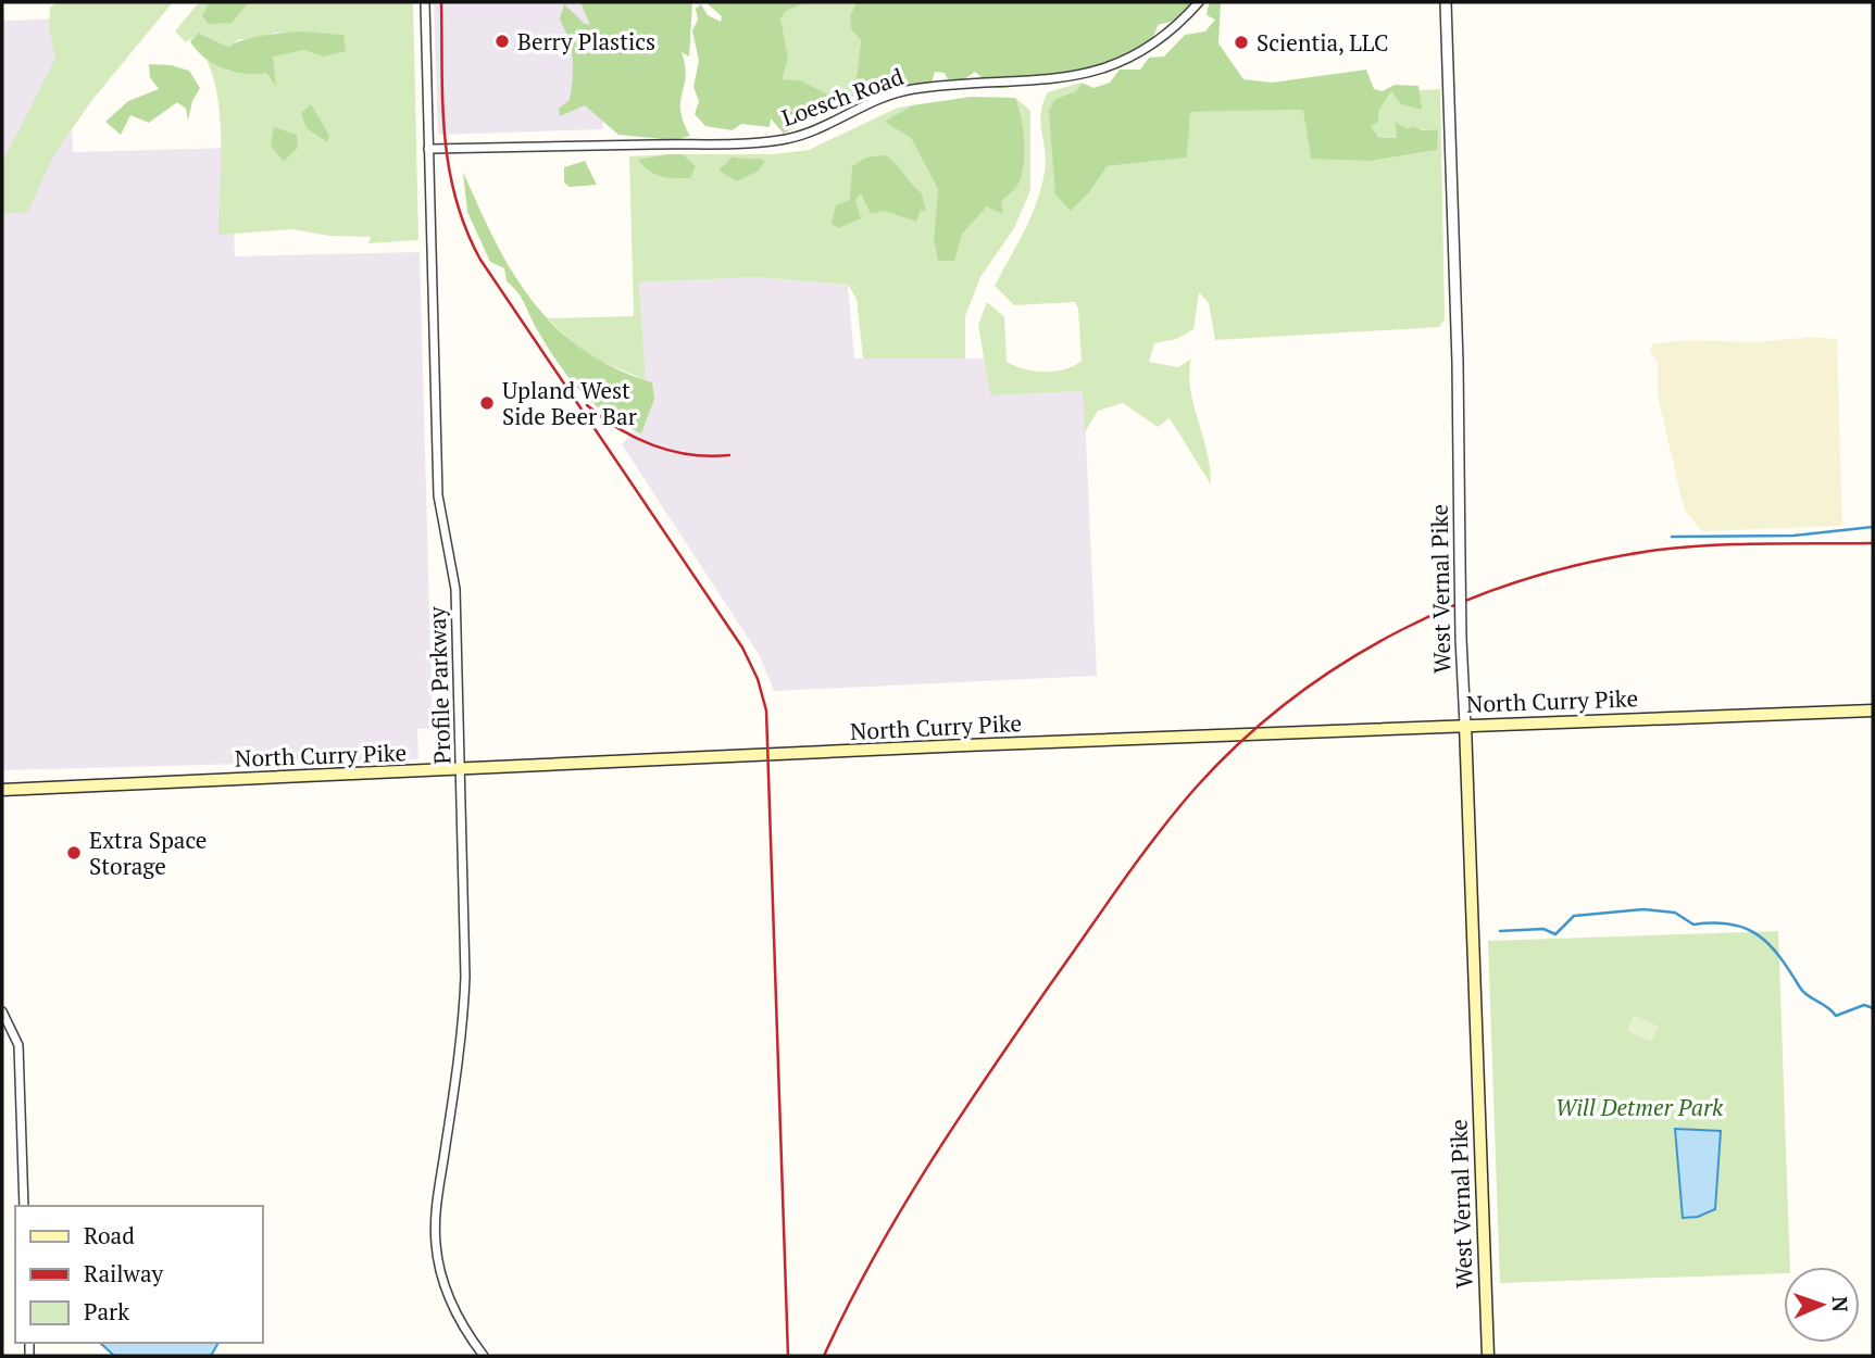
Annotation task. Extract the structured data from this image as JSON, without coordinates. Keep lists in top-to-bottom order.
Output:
{
  "streets": {
    "main road": ["West Vernal Pike", "North Curry Pike"],
    "street": ["Loesch Road", "Profile Parkway"]
  },
  "crossings": [
    ["Loesch Road", "Profile Parkway"],
    ["West Vernal Pike", "North Curry Pike"],
    ["Profile Parkway", "North Curry Pike"]
  ],
  "parks": ["Will Detmer Park"],
  "places": [
    "Berry Plastics",
    "Scientia, LLC",
    "Upland West Side Beer Bar",
    "Extra Space Storage"
  ],
  "legend": ["Road", "Railway", "Park"],
  "north": "right"
}
